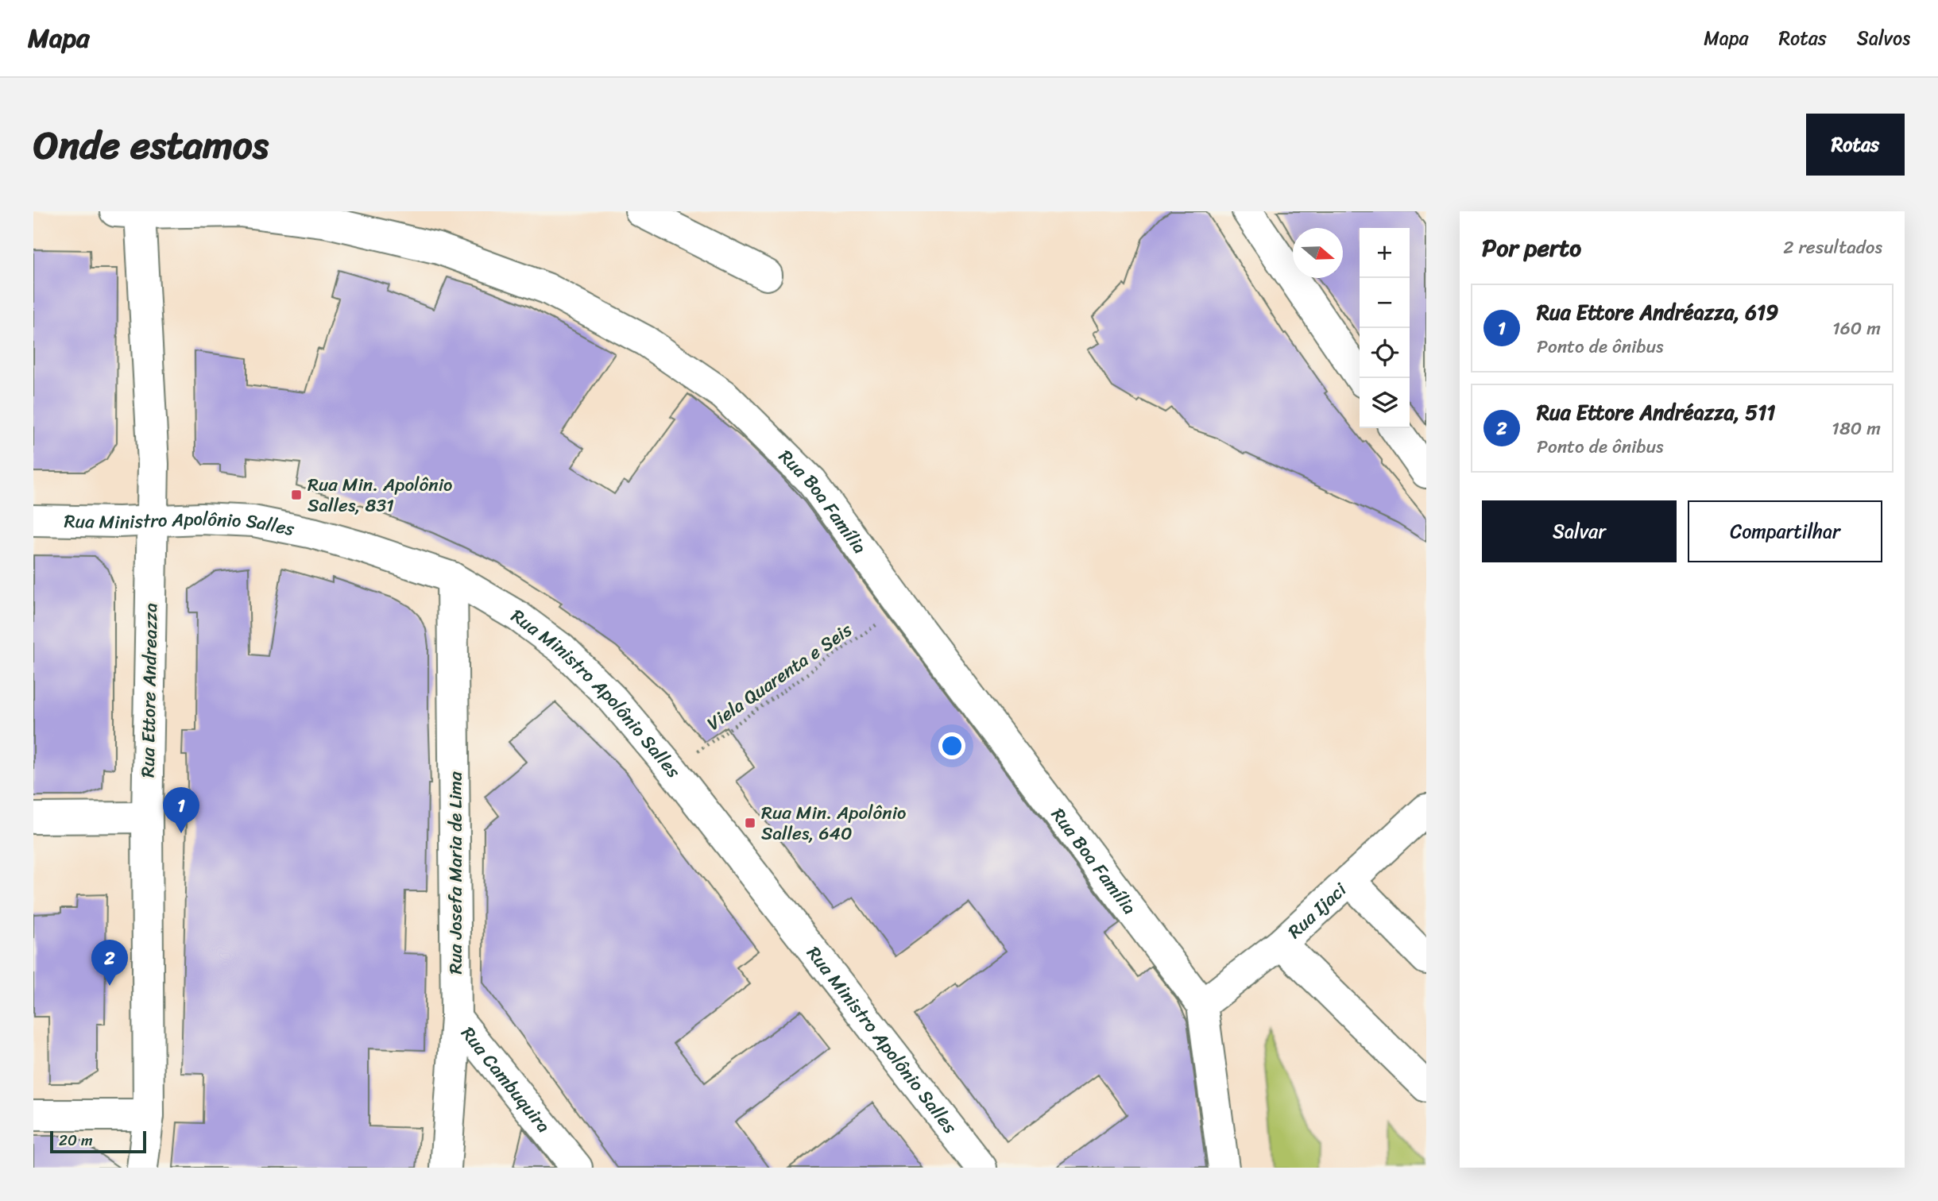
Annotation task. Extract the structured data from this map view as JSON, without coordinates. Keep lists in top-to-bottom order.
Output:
{
  "streets": {
    "street": [
      "Rua Boa Família",
      "Rua Ministro Apolônio Salles",
      "Rua Ettore Andreazza",
      "Rua Josefa Maria de Lima",
      "Rua Ijaci",
      "Rua Cambuquira"
    ],
    "path": ["Viela Quarenta e Seis"]
  },
  "crossings": [
    ["Rua Boa Família", "Viela Quarenta e Seis"],
    ["Rua Boa Família", "Rua Ettore Andreazza"],
    ["Rua Boa Família", "Rua Ijaci"],
    ["Rua Ministro Apolônio Salles", "Viela Quarenta e Seis"],
    ["Rua Ministro Apolônio Salles", "Rua Ettore Andreazza"],
    ["Rua Ministro Apolônio Salles", "Rua Josefa Maria de Lima"],
    ["Rua Josefa Maria de Lima", "Rua Cambuquira"]
  ],
  "places": {
    "transit": ["Rua Min. Apolônio Salles, 831", "Rua Min. Apolônio Salles, 640"]
  },
  "scale_bar": "20 m",
  "north": "right",
  "page": {
    "header": "Mapa",
    "nav": ["Mapa", "Rotas", "Salvos"],
    "title": "Onde estamos",
    "buttons": [
      "Rotas",
      ["Salvar", "Compartilhar"]
    ],
    "heading": ["Por perto", "2 resultados"],
    "map_buttons": ["+", "−"],
    "list": [
      {
        "mark": "1",
        "name": "Rua Ettore Andréazza, 619",
        "note": "Ponto de ônibus",
        "value": "160 m"
      },
      {
        "mark": "2",
        "name": "Rua Ettore Andréazza, 511",
        "note": "Ponto de ônibus",
        "value": "180 m"
      }
    ],
    "pins": ["1", "2"],
    "scale": "20 m"
  }
}
